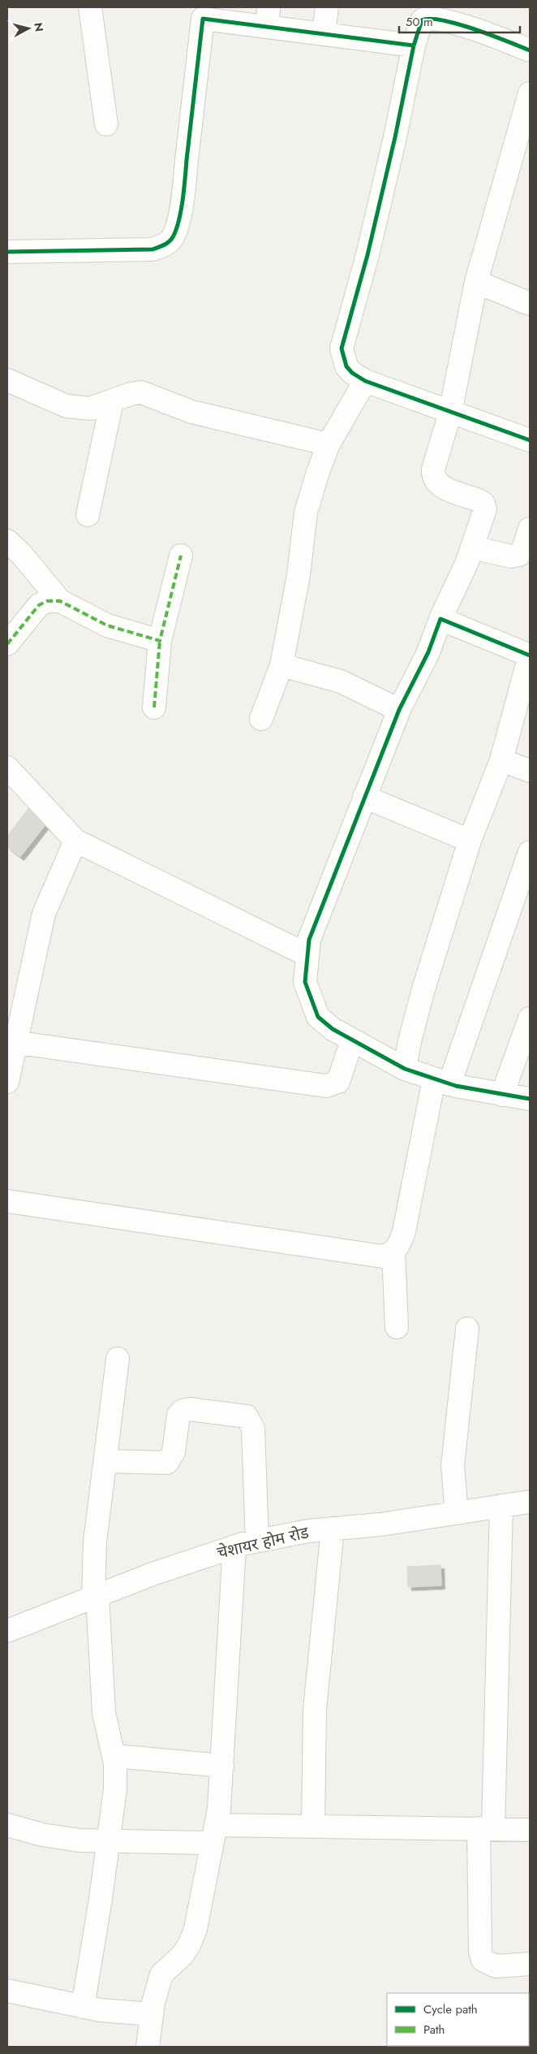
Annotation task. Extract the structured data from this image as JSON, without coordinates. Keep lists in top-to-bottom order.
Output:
{
  "streets": {
    "street": ["चेशायर होम रोड"]
  },
  "legend": ["Cycle path", "Path"],
  "scale_bar": "50 m",
  "north": "right"
}
